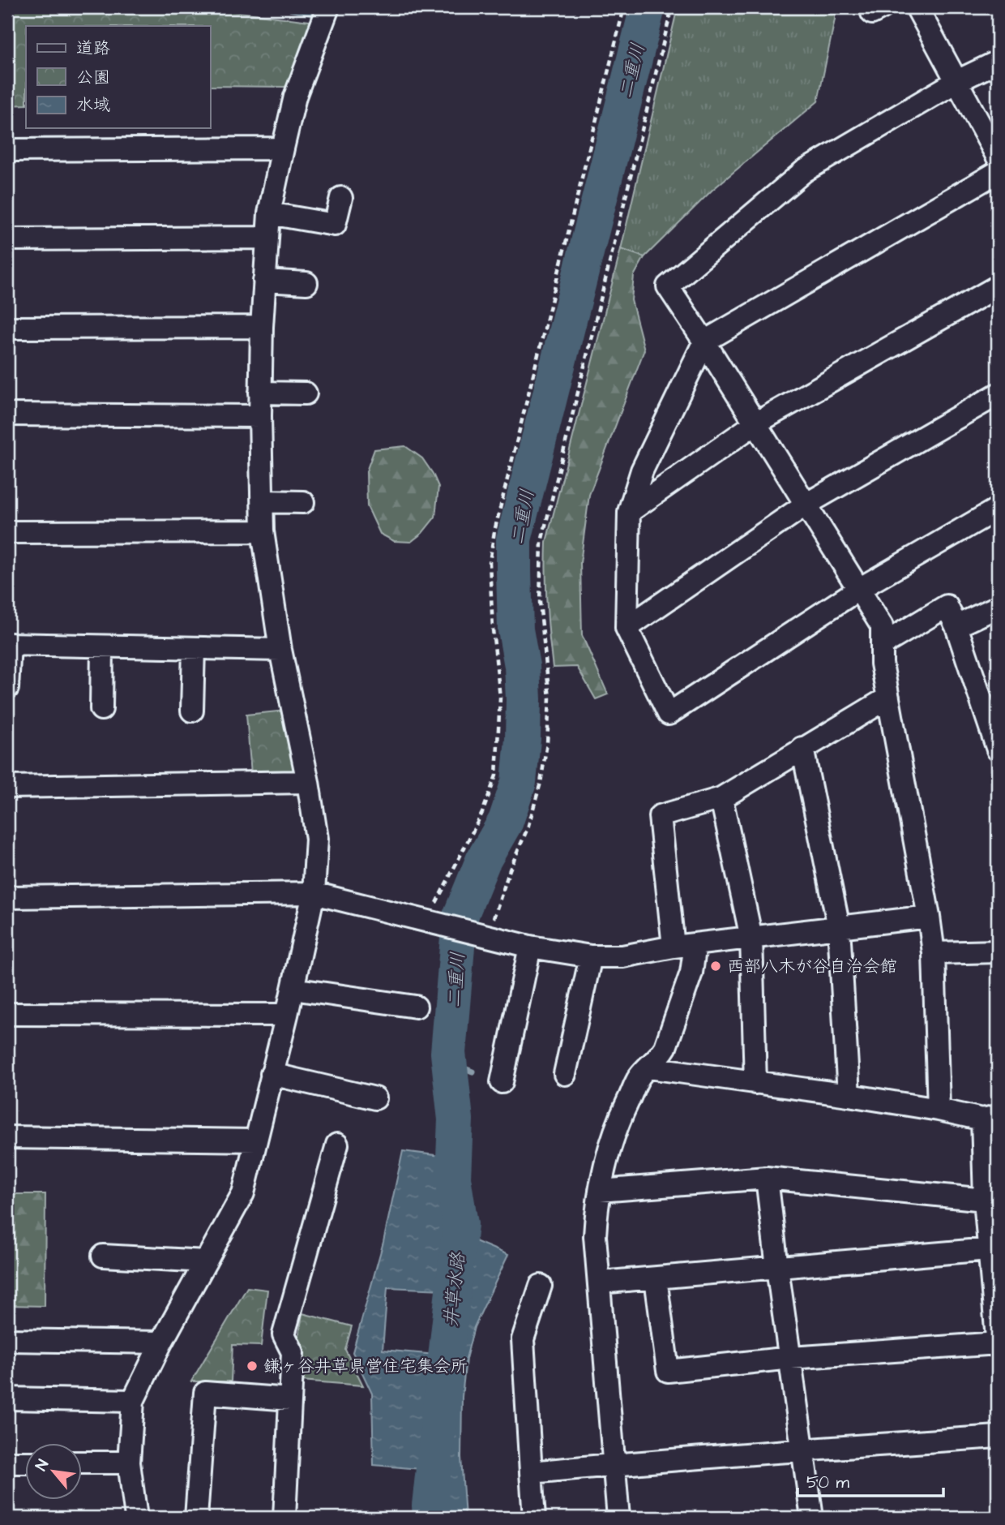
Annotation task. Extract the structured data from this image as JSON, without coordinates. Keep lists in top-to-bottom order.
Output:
{
  "water": ["二重川", "井草水路"],
  "places": ["西部八木が谷自治会館", "鎌ヶ谷井草県営住宅集会所"],
  "legend": ["道路", "公園", "水域"],
  "scale_bar": "50 m",
  "north": "top left"
}
